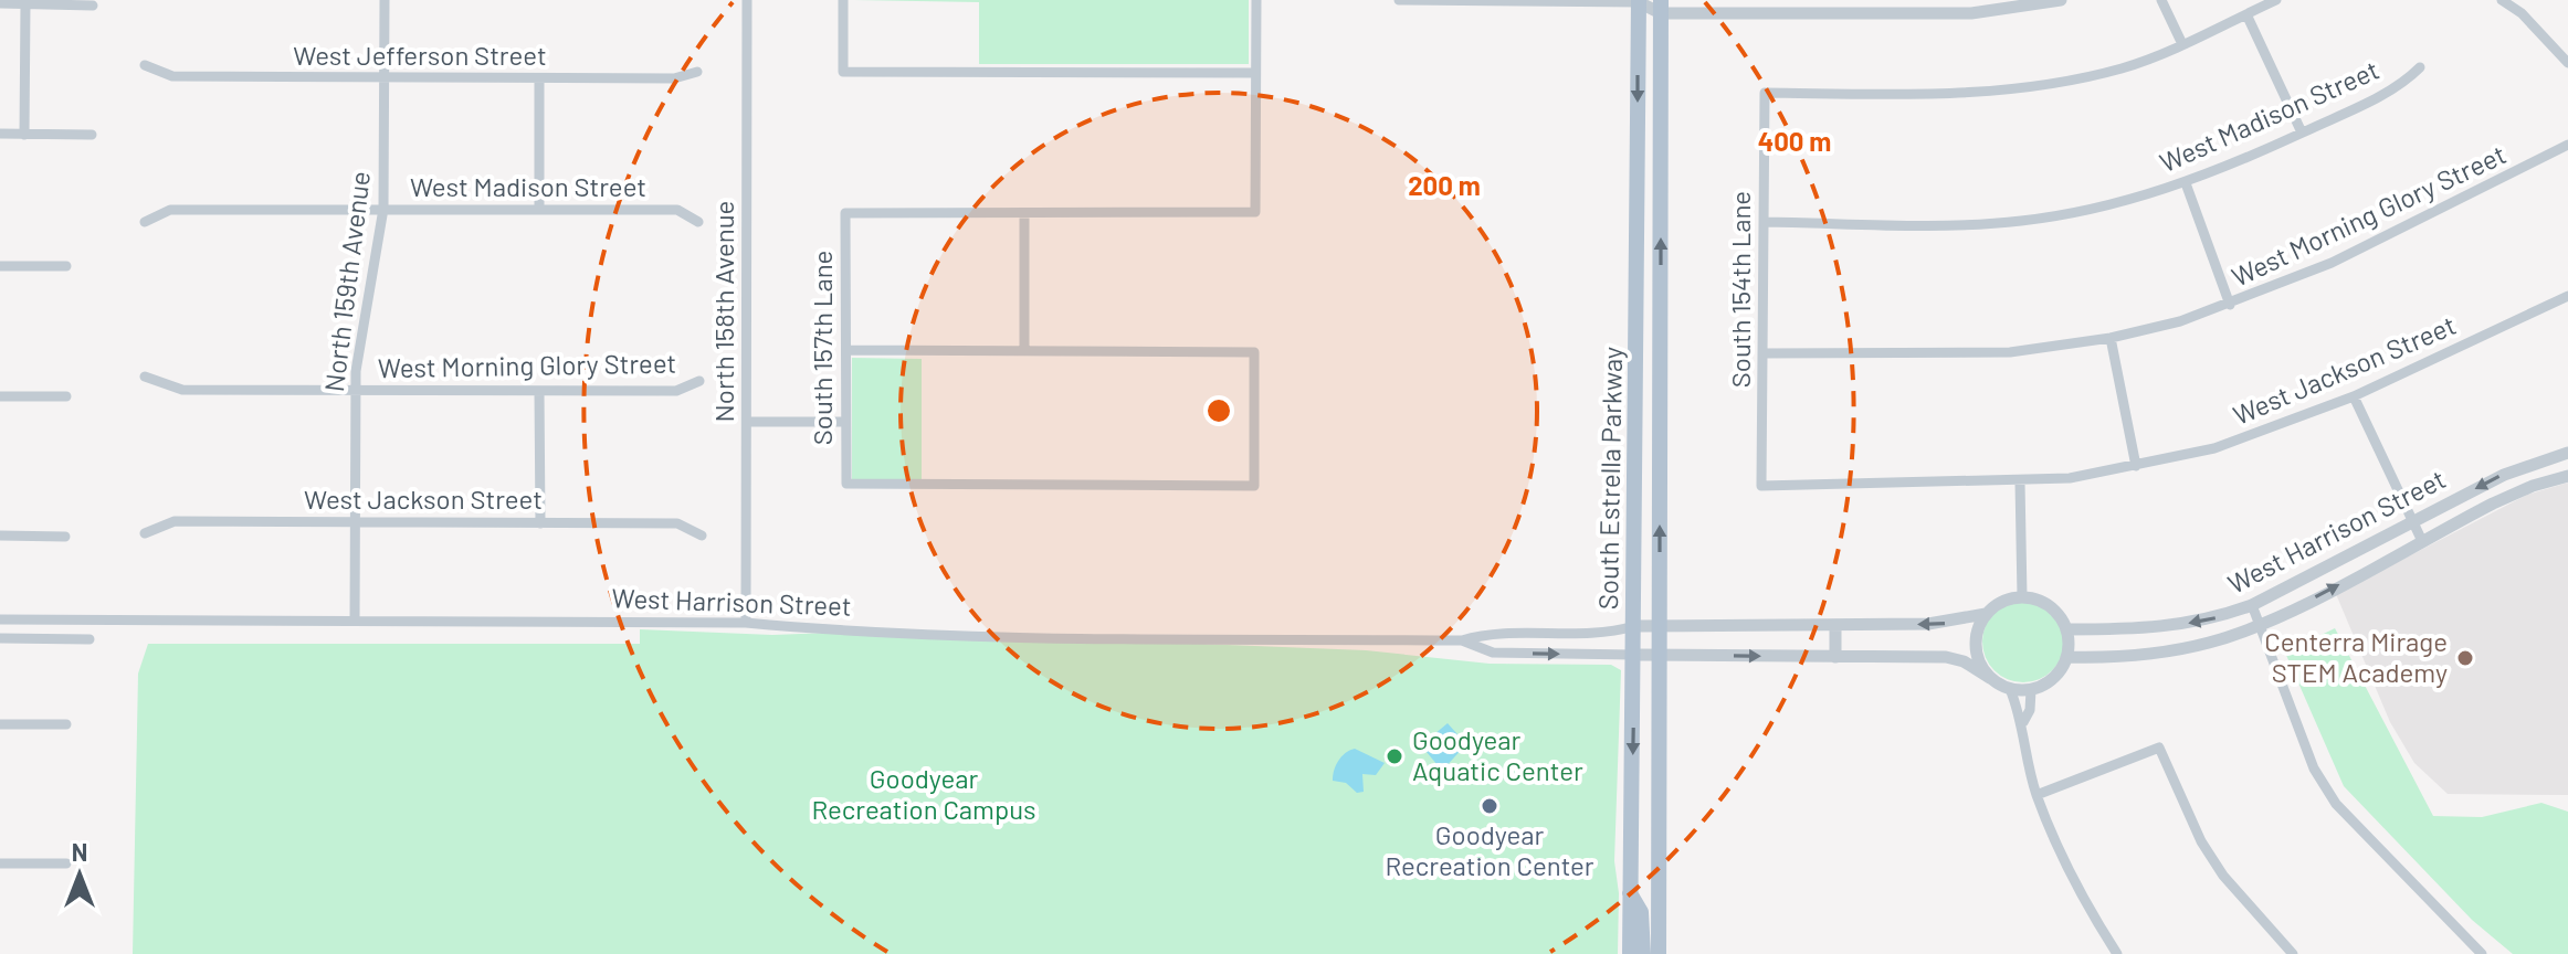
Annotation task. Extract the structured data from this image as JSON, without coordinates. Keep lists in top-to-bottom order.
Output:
{
  "streets": {
    "main road": ["South Estrella Parkway"],
    "street": [
      "West Jefferson Street",
      "West Madison Street",
      "West Morning Glory Street",
      "North 159th Avenue",
      "South 154th Lane",
      "North 158th Avenue",
      "South 157th Lane",
      "West Jackson Street",
      "West Harrison Street"
    ]
  },
  "crossings": [
    ["West Jefferson Street", "North 159th Avenue"],
    ["West Madison Street", "North 159th Avenue"],
    ["West Madison Street", "South 154th Lane"],
    ["West Morning Glory Street", "North 159th Avenue"],
    ["West Morning Glory Street", "South 154th Lane"],
    ["North 159th Avenue", "West Jackson Street"],
    ["North 159th Avenue", "West Harrison Street"],
    ["South 154th Lane", "West Jackson Street"],
    ["North 158th Avenue", "West Harrison Street"],
    ["South Estrella Parkway", "West Harrison Street"]
  ],
  "parks": ["Goodyear Recreation Campus"],
  "places": ["Centerra Mirage STEM Academy", "Goodyear Aquatic Center", "Goodyear Recreation Center"],
  "north": "top",
  "rings": ["400 m", "200 m"]
}
